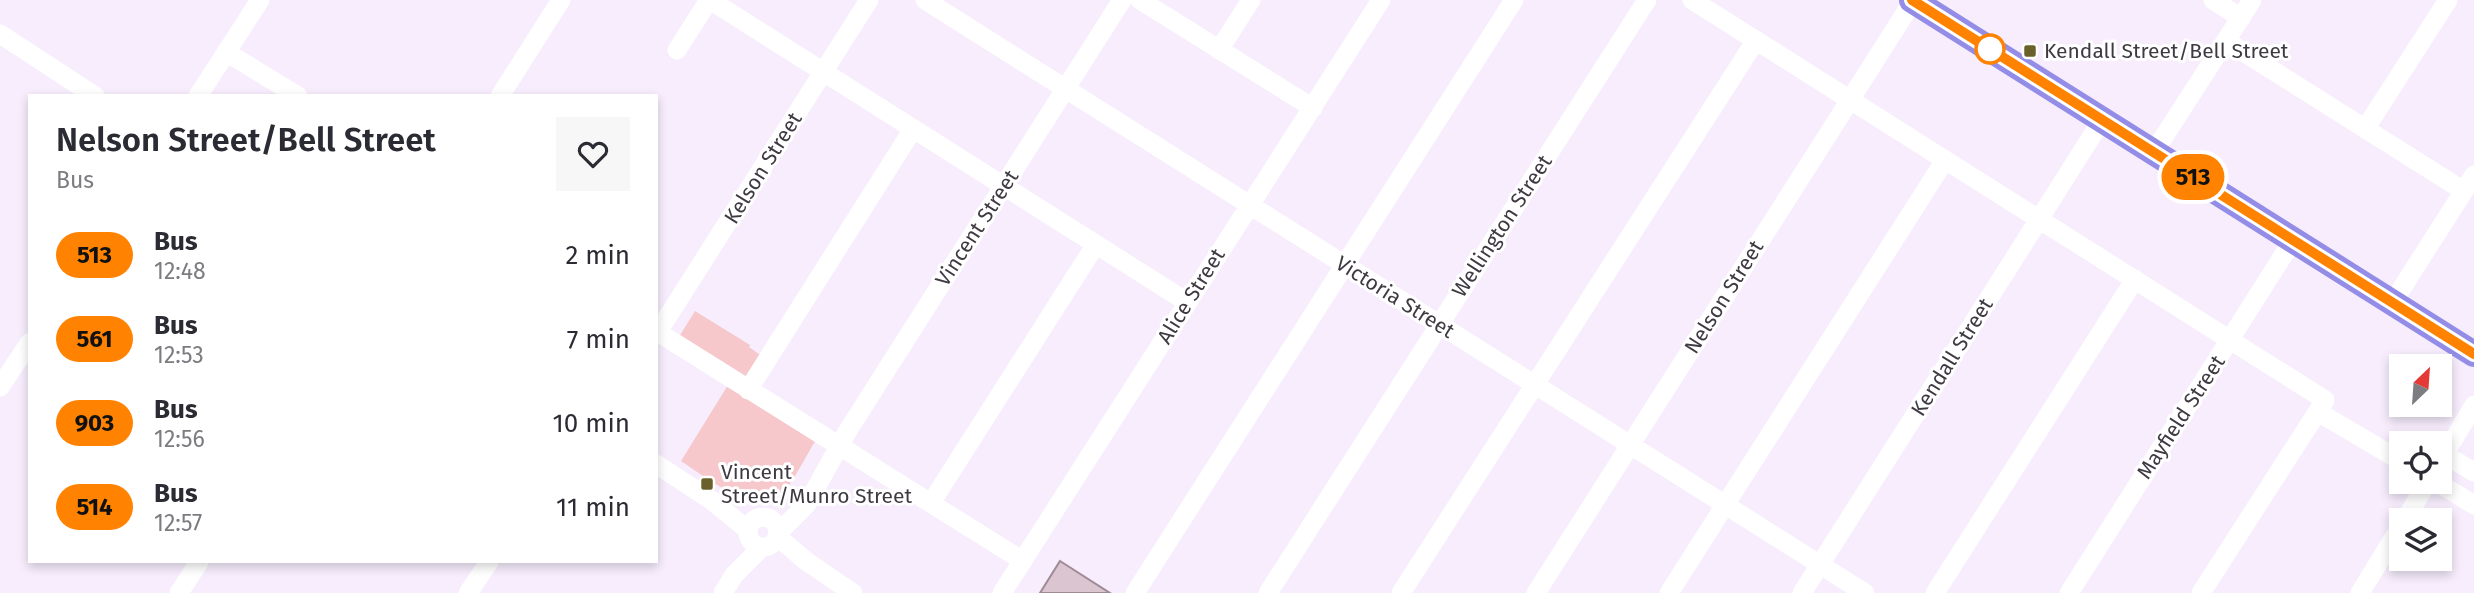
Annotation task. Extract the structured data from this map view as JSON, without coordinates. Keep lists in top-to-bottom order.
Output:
{
  "streets": {
    "street": [
      "Kelson Street",
      "Wellington Street",
      "Vincent Street",
      "Alice Street",
      "Victoria Street",
      "Nelson Street",
      "Kendall Street",
      "Mayfield Street"
    ]
  },
  "crossings": [
    ["Wellington Street", "Victoria Street"],
    ["Vincent Street", "Victoria Street"],
    ["Alice Street", "Victoria Street"],
    ["Victoria Street", "Nelson Street"],
    ["Victoria Street", "Kendall Street"]
  ],
  "places": {
    "transit": ["Kendall Street/Bell Street", "Vincent Street/Munro Street"]
  },
  "lines": ["bus line 513"],
  "north": "top right",
  "page": {
    "on_map": "513",
    "heading": ["Nelson Street/Bell Street", "Bus"],
    "list": [
      {
        "mark": "513",
        "name": "Bus",
        "note": "12:48",
        "value": "2 min"
      },
      {
        "mark": "561",
        "name": "Bus",
        "note": "12:53",
        "value": "7 min"
      },
      {
        "mark": "903",
        "name": "Bus",
        "note": "12:56",
        "value": "10 min"
      },
      {
        "mark": "514",
        "name": "Bus",
        "note": "12:57",
        "value": "11 min"
      }
    ]
  }
}
